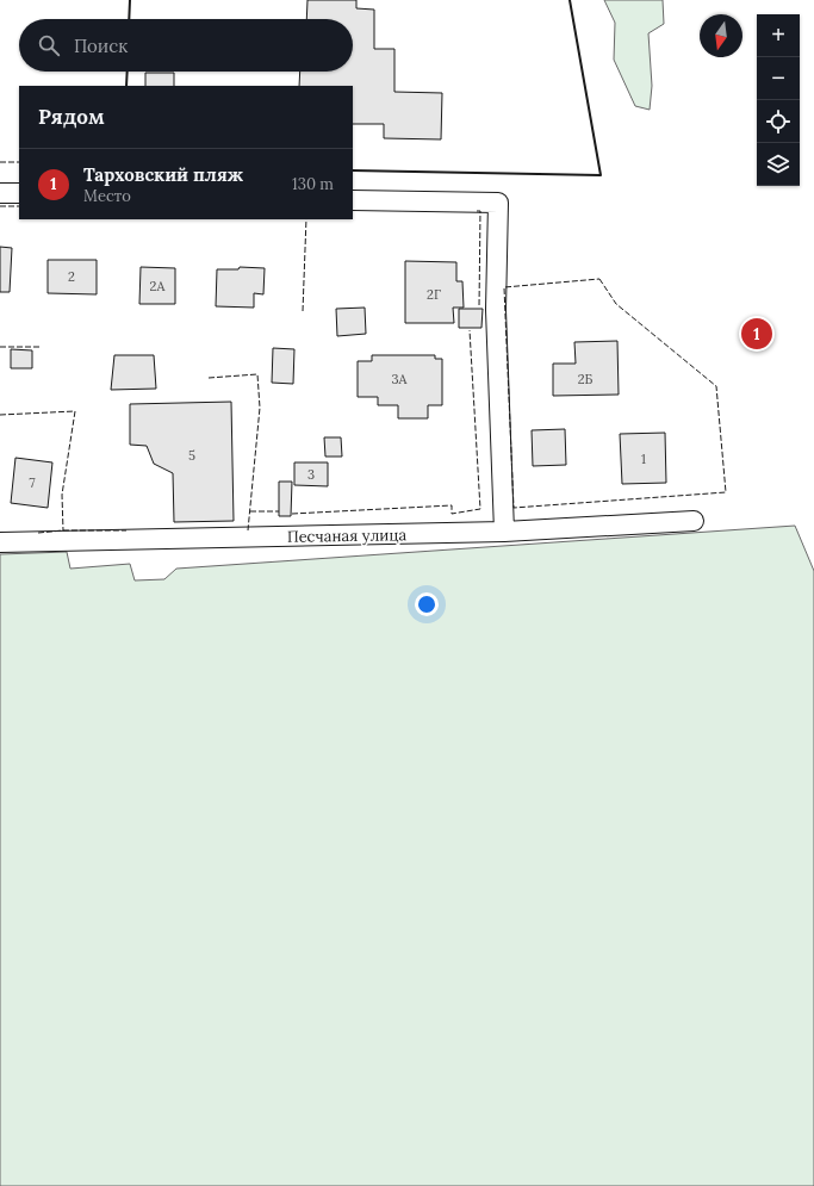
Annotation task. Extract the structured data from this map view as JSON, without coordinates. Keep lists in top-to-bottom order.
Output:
{
  "streets": {
    "street": ["Песчаная улица"]
  },
  "house_numbers": [
    "2",
    "2А",
    "2Г",
    "3А",
    "2Б",
    "5",
    "1",
    "3",
    "7"
  ],
  "north": "bottom",
  "page": {
    "map_buttons": ["+", "−"],
    "search": "Поиск",
    "heading": "Рядом",
    "list": [
      {
        "mark": "1",
        "name": "Тарховский пляж",
        "note": "Место",
        "value": "130 m"
      }
    ],
    "pins": "1"
  }
}
